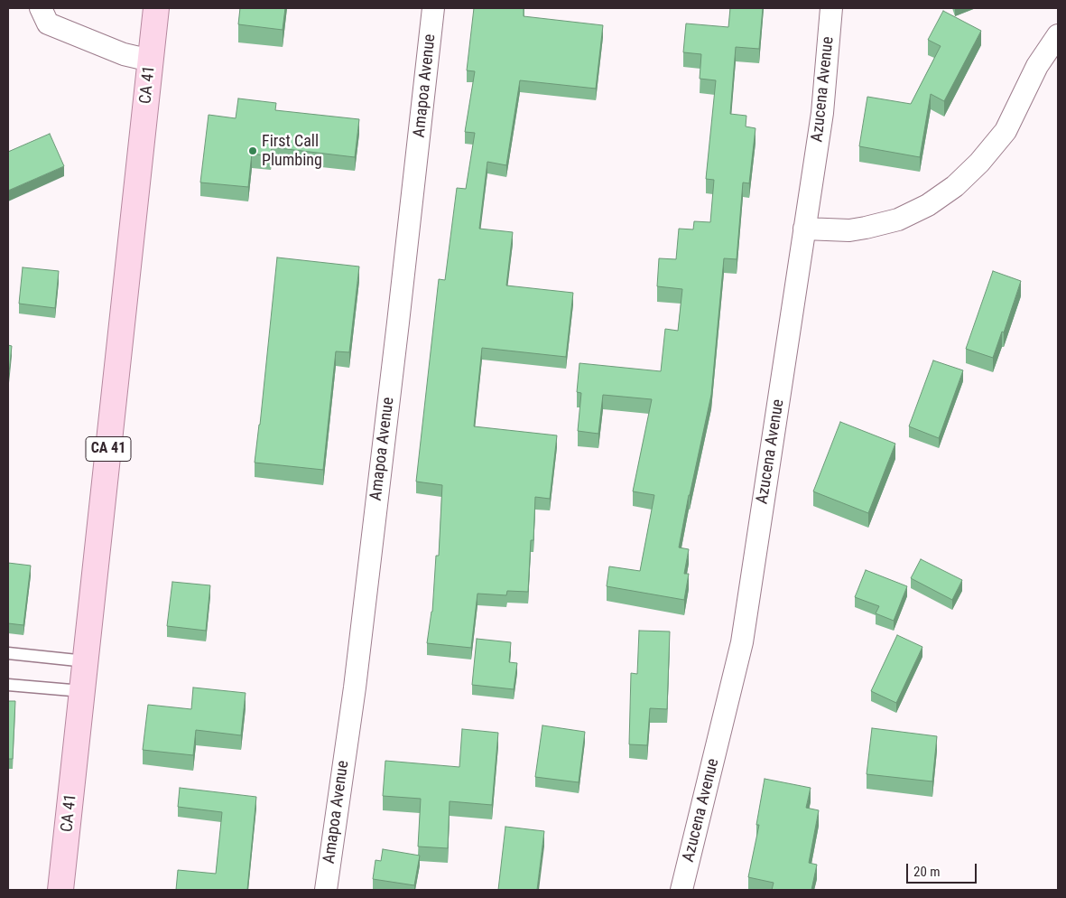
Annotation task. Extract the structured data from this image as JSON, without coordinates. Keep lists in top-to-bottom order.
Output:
{
  "streets": {
    "main road": ["CA 41"],
    "street": ["Amapoa Avenue", "Azucena Avenue"]
  },
  "places": ["First Call Plumbing"],
  "scale_bar": "20 m"
}
